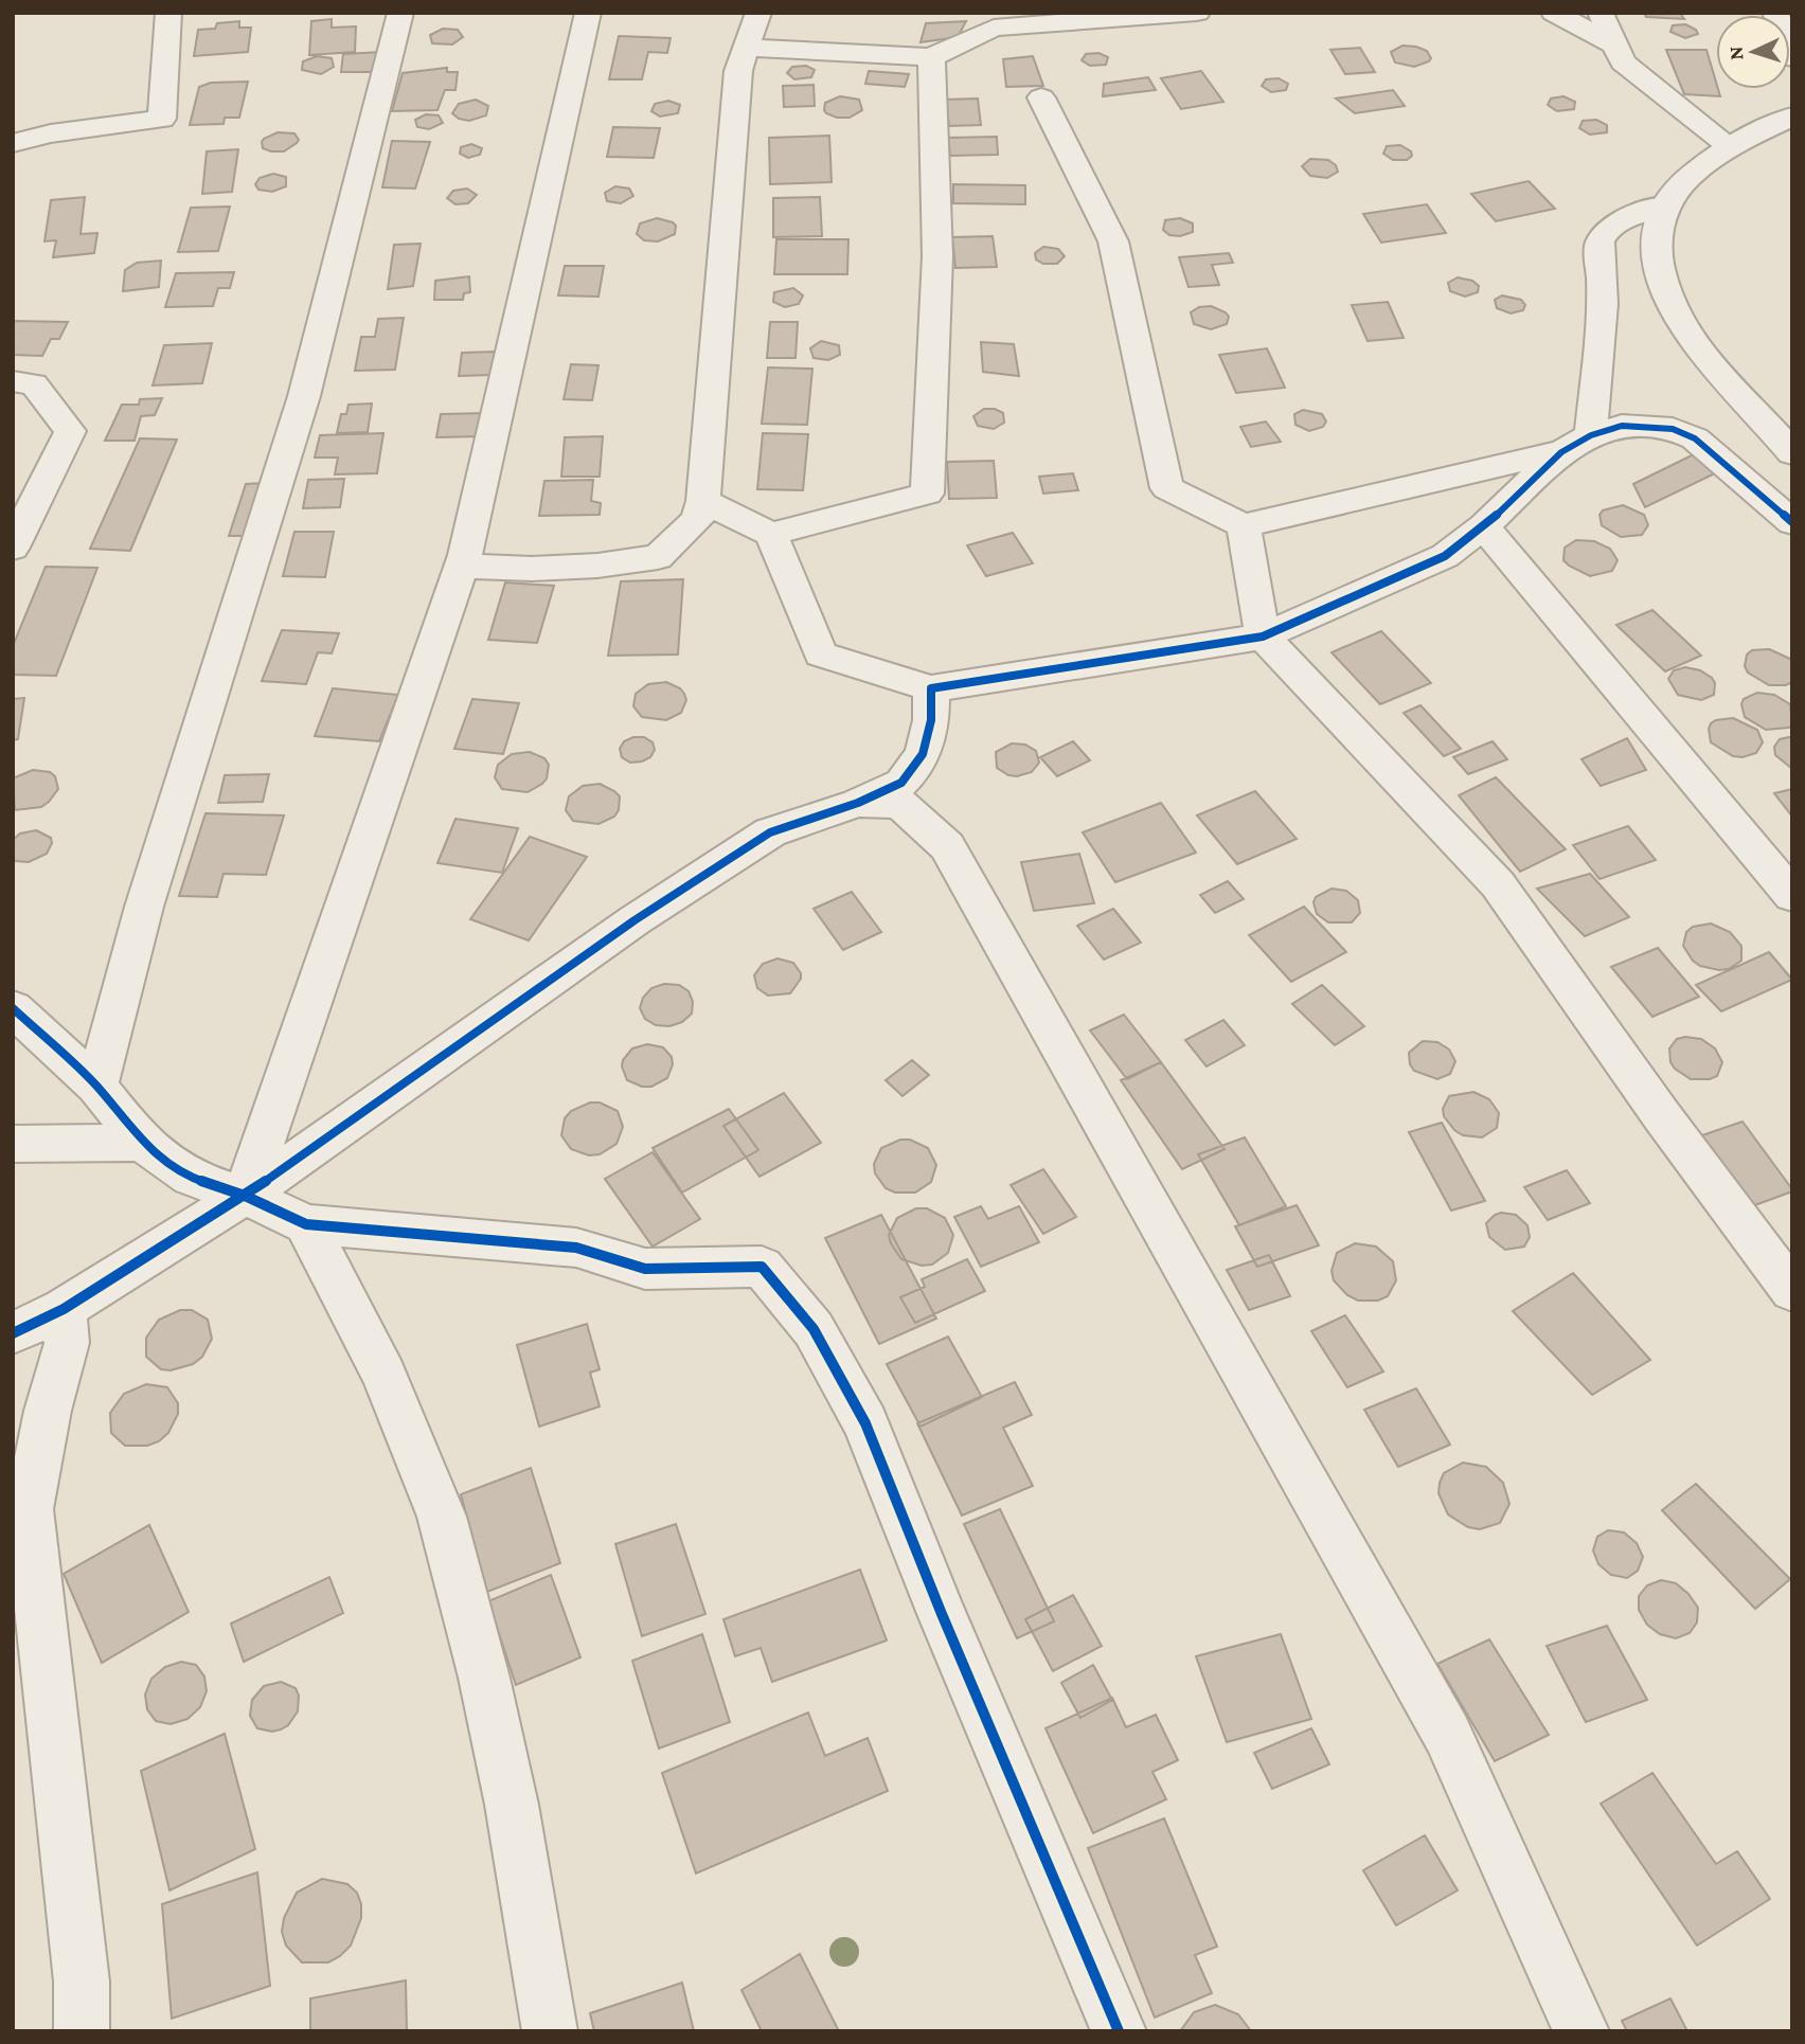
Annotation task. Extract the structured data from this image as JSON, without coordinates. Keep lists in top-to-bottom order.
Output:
{
  "north": "left"
}
